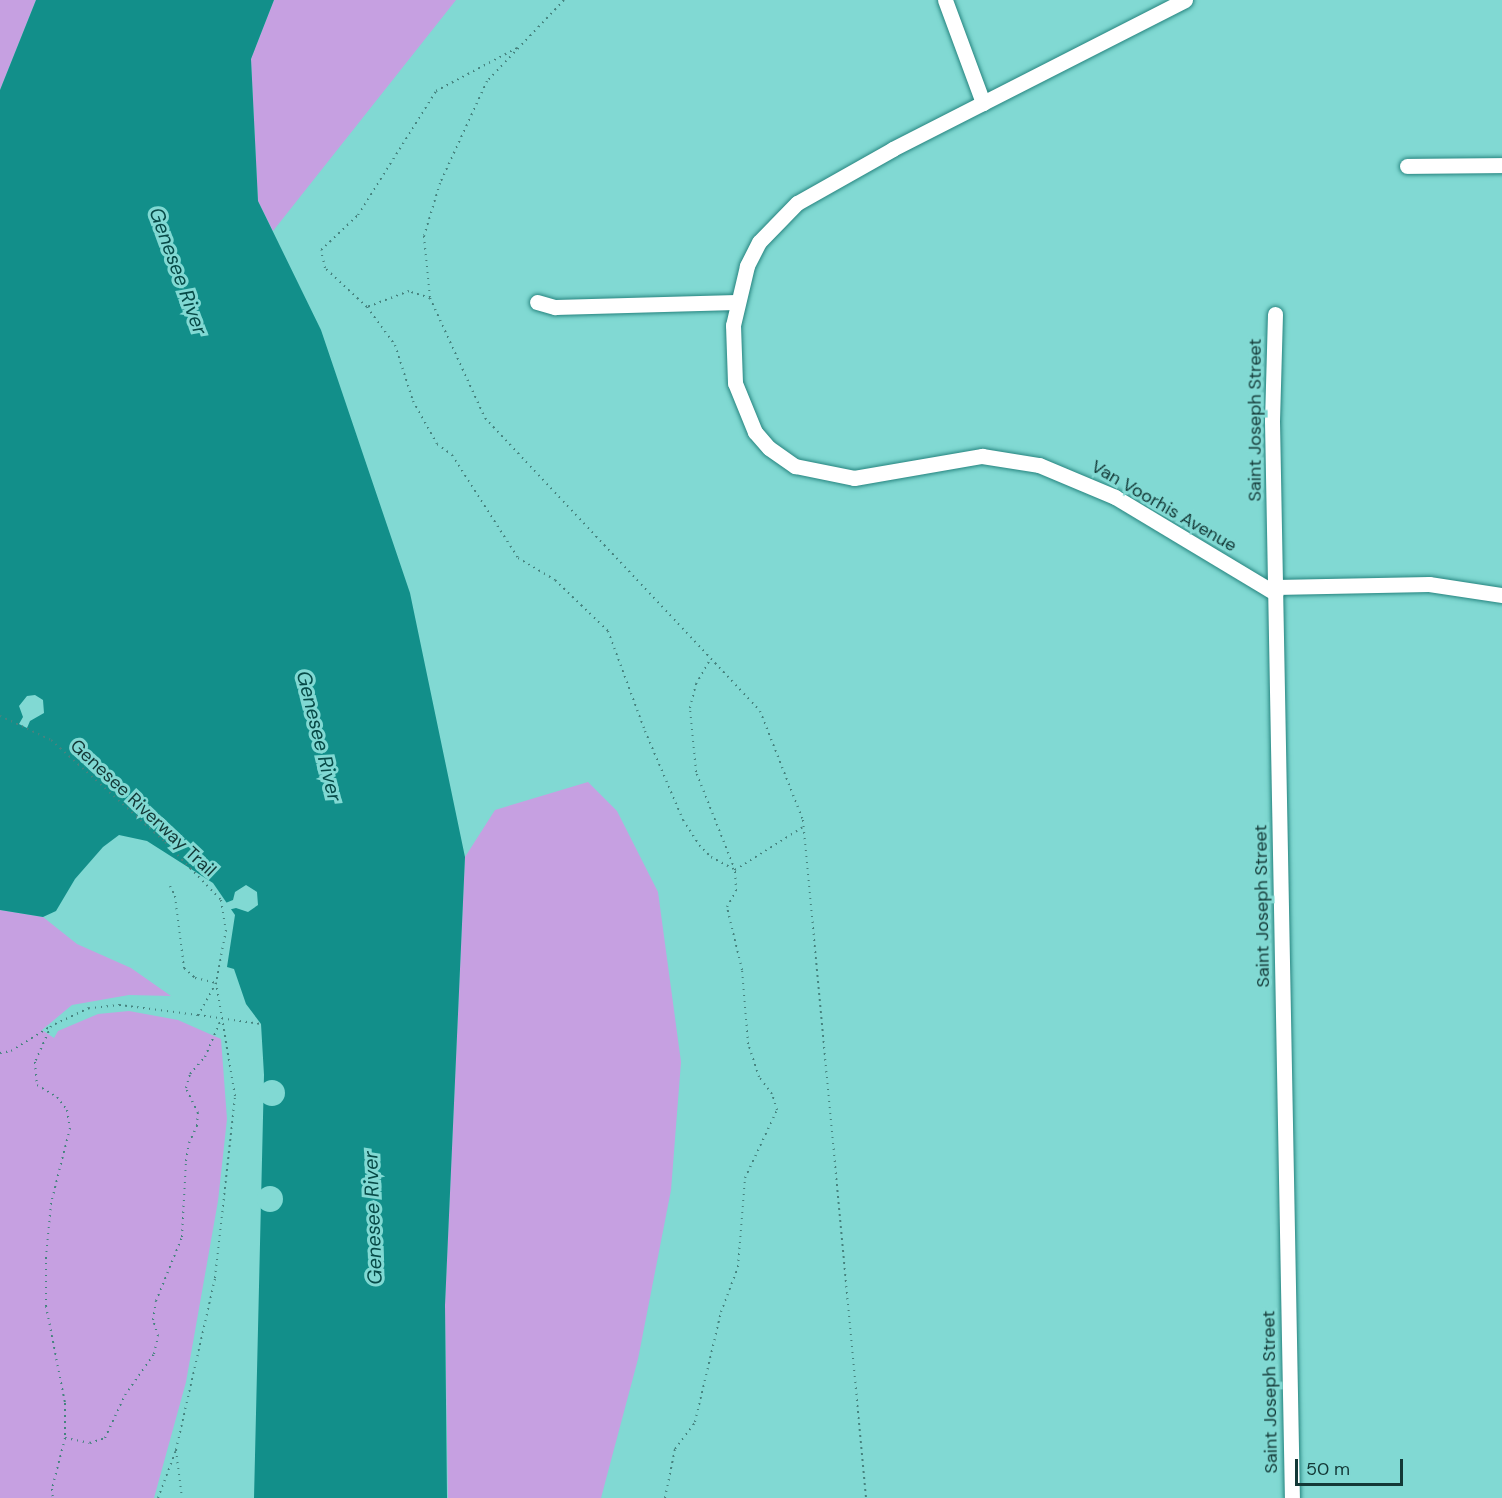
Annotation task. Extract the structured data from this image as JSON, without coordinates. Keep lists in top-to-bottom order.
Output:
{
  "streets": {
    "street": ["Saint Joseph Street", "Van Voorhis Avenue"],
    "path": ["Genesee Riverway Trail"]
  },
  "crossings": [
    ["Saint Joseph Street", "Van Voorhis Avenue"]
  ],
  "water": ["Genesee River"],
  "scale_bar": "50 m"
}
